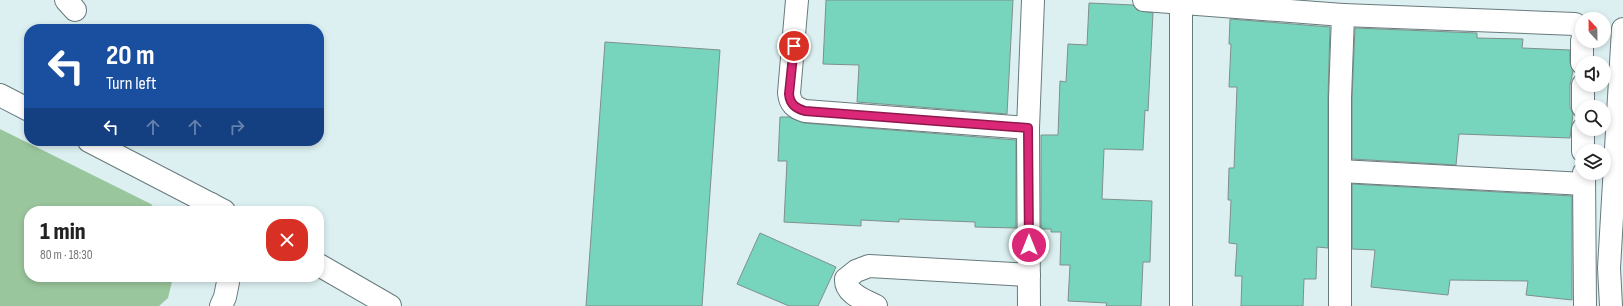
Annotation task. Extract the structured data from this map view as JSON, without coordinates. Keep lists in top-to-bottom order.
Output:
{
  "north": "top",
  "page": {
    "turn": ["20 m", "Turn left"],
    "heading": ["1 min", "80 m · 18:30"]
  }
}
